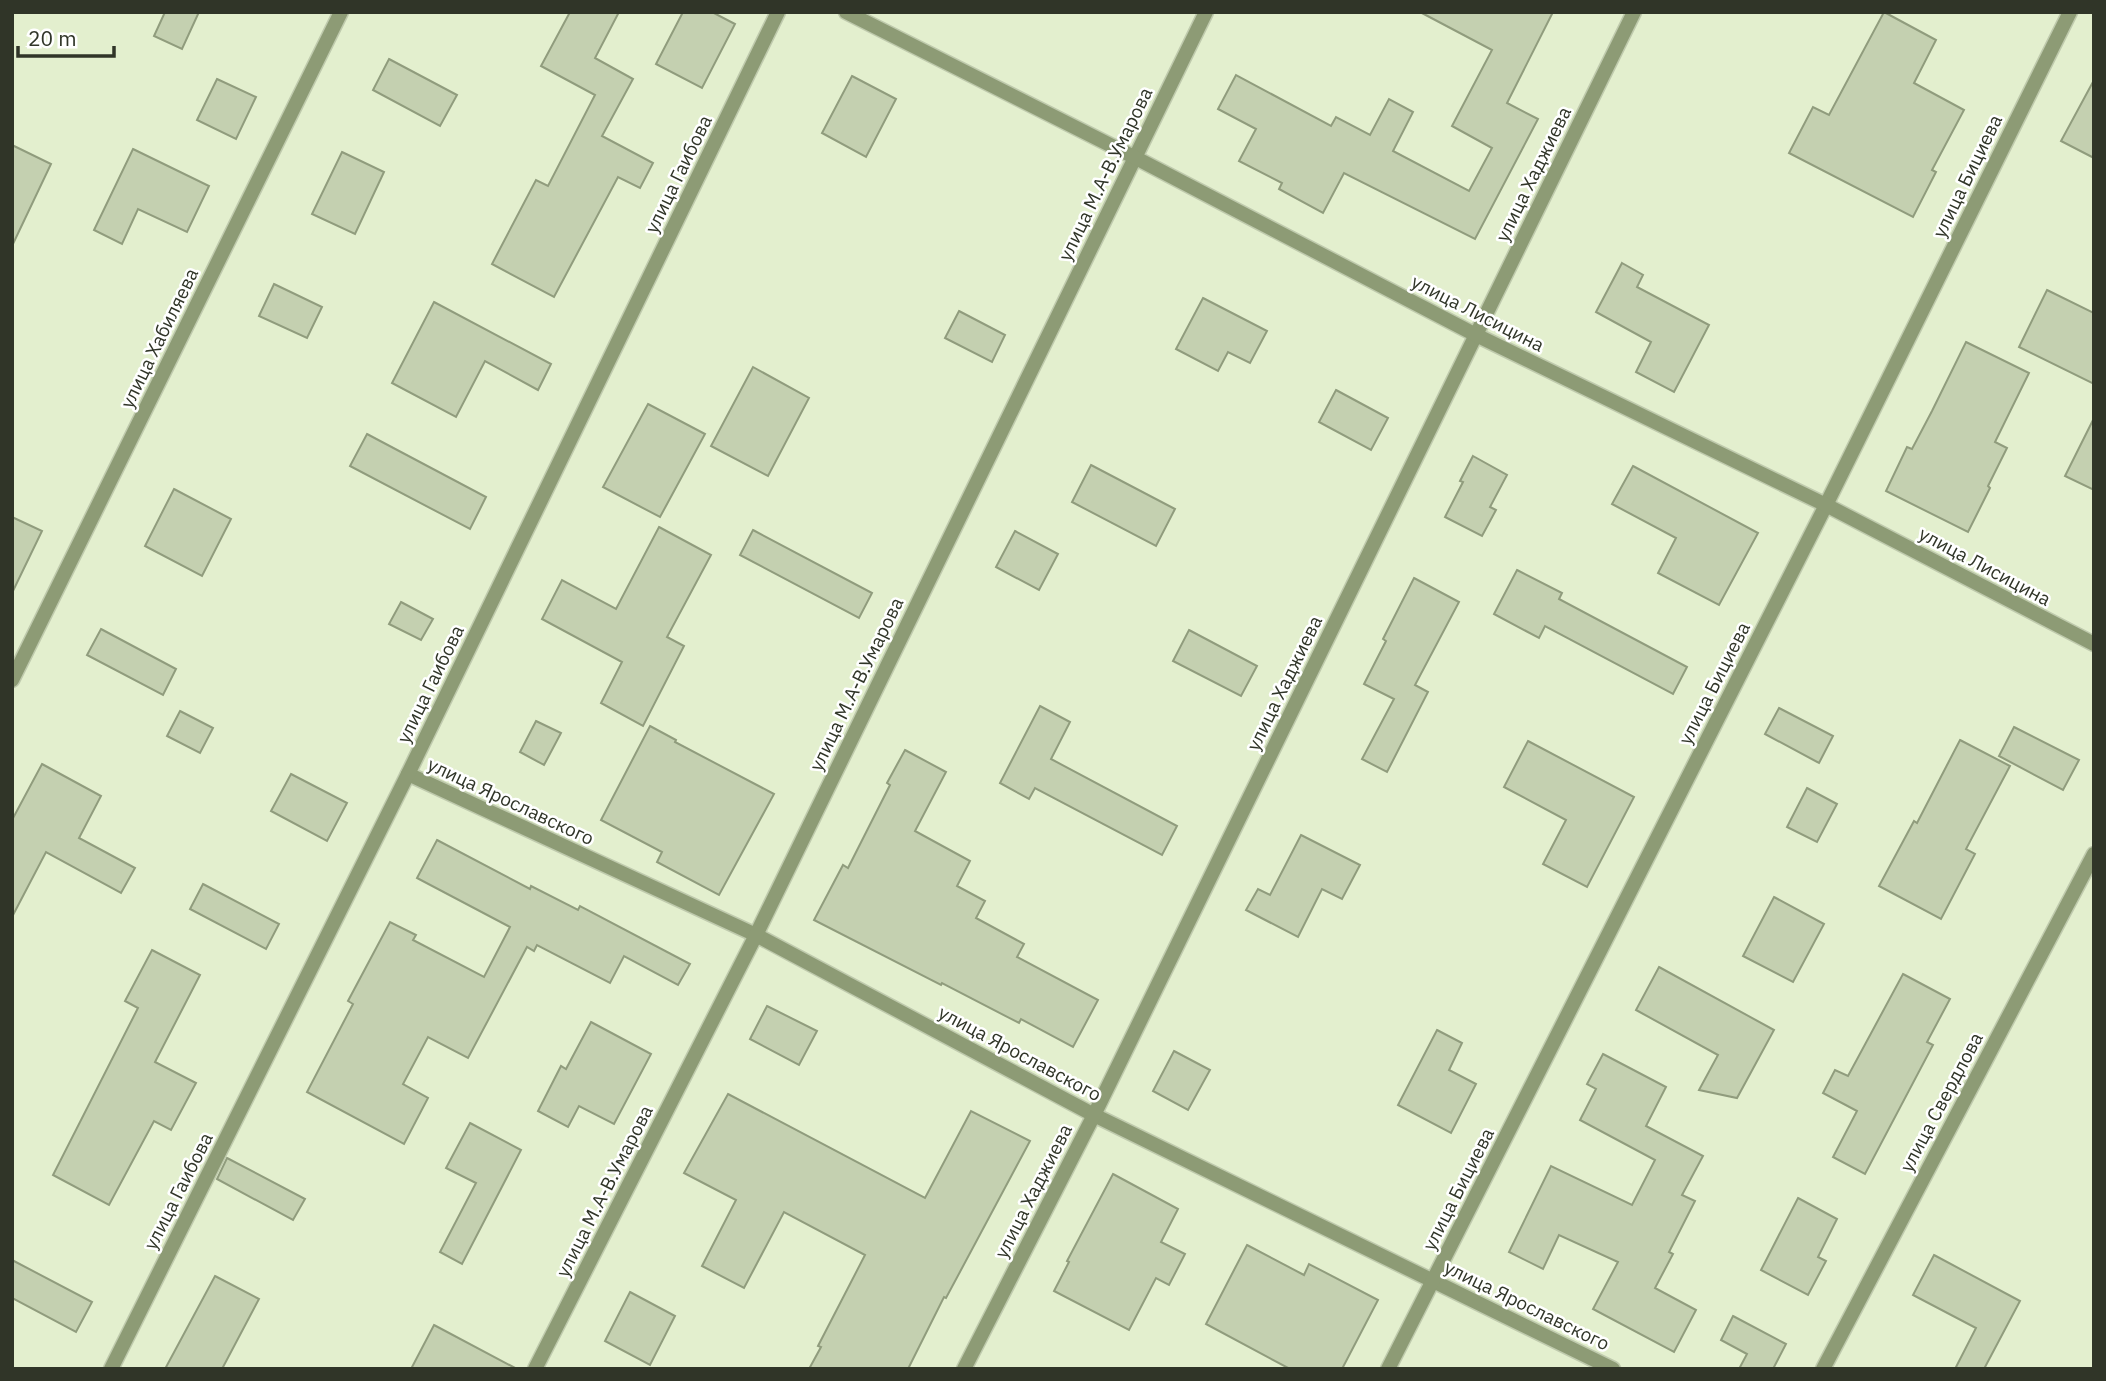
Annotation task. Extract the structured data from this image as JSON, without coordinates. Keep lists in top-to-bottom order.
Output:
{
  "streets": {
    "street": [
      "улица Гаибова",
      "улица М.А-В.Умарова",
      "улица Хаджиева",
      "улица Бициева",
      "улица Лисицина",
      "улица Хабиляева",
      "улица Ярославского",
      "улица Свердлова"
    ]
  },
  "crossings": [
    ["улица Гаибова", "улица Ярославского"],
    ["улица М.А-В.Умарова", "улица Лисицина"],
    ["улица М.А-В.Умарова", "улица Ярославского"],
    ["улица Хаджиева", "улица Лисицина"],
    ["улица Хаджиева", "улица Ярославского"],
    ["улица Бициева", "улица Лисицина"],
    ["улица Бициева", "улица Ярославского"]
  ],
  "scale_bar": "20 m"
}
